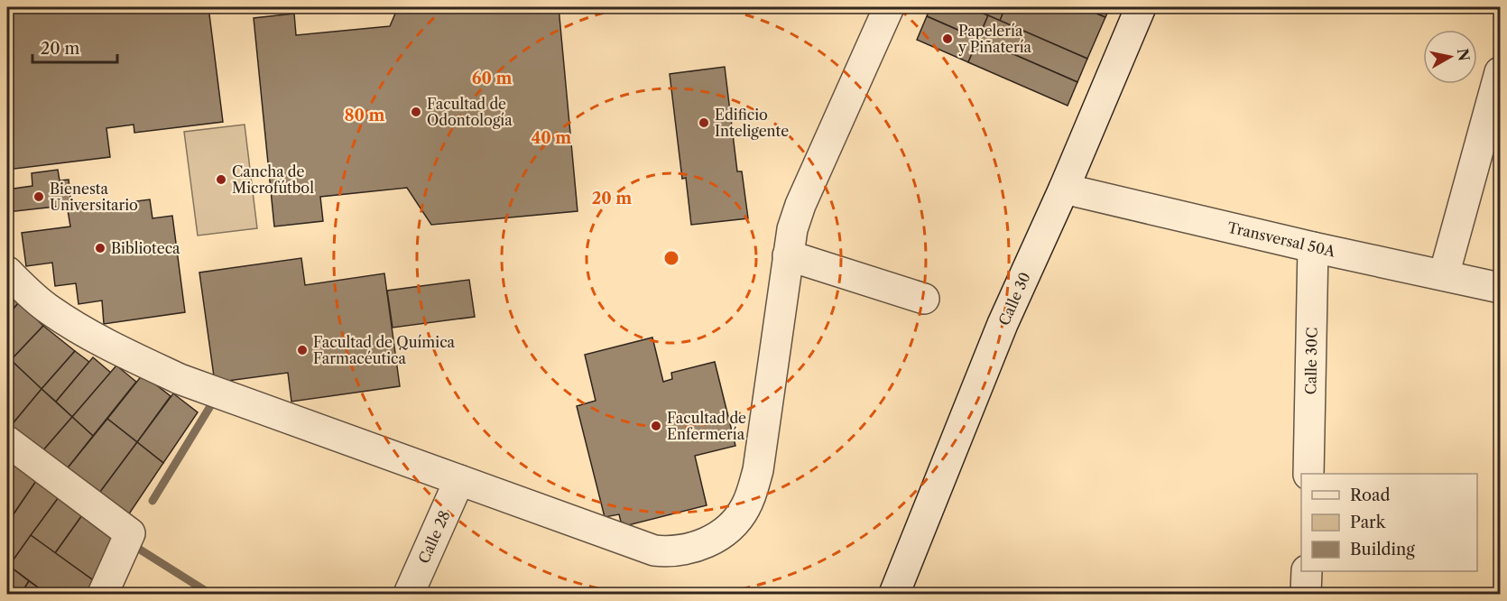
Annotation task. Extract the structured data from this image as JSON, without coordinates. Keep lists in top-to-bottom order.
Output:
{
  "streets": {
    "street": [
      "Transversal 50A",
      "Calle 30",
      "Calle 30C",
      "Calle 28"
    ]
  },
  "crossings": [
    ["Transversal 50A", "Calle 30"],
    ["Transversal 50A", "Calle 30C"]
  ],
  "places": [
    "Papelería y Piñatería",
    "Facultad de Odontología",
    "Edificio Inteligente",
    "Cancha de Microfútbol",
    "Bienesta Universitario",
    "Biblioteca",
    "Facultad de Química Farmacéutica",
    "Facultad de Enfermería"
  ],
  "legend": ["Road", "Park", "Building"],
  "scale_bar": "20 m",
  "north": "right",
  "rings": [
    "60 m",
    "80 m",
    "40 m",
    "20 m"
  ]
}
